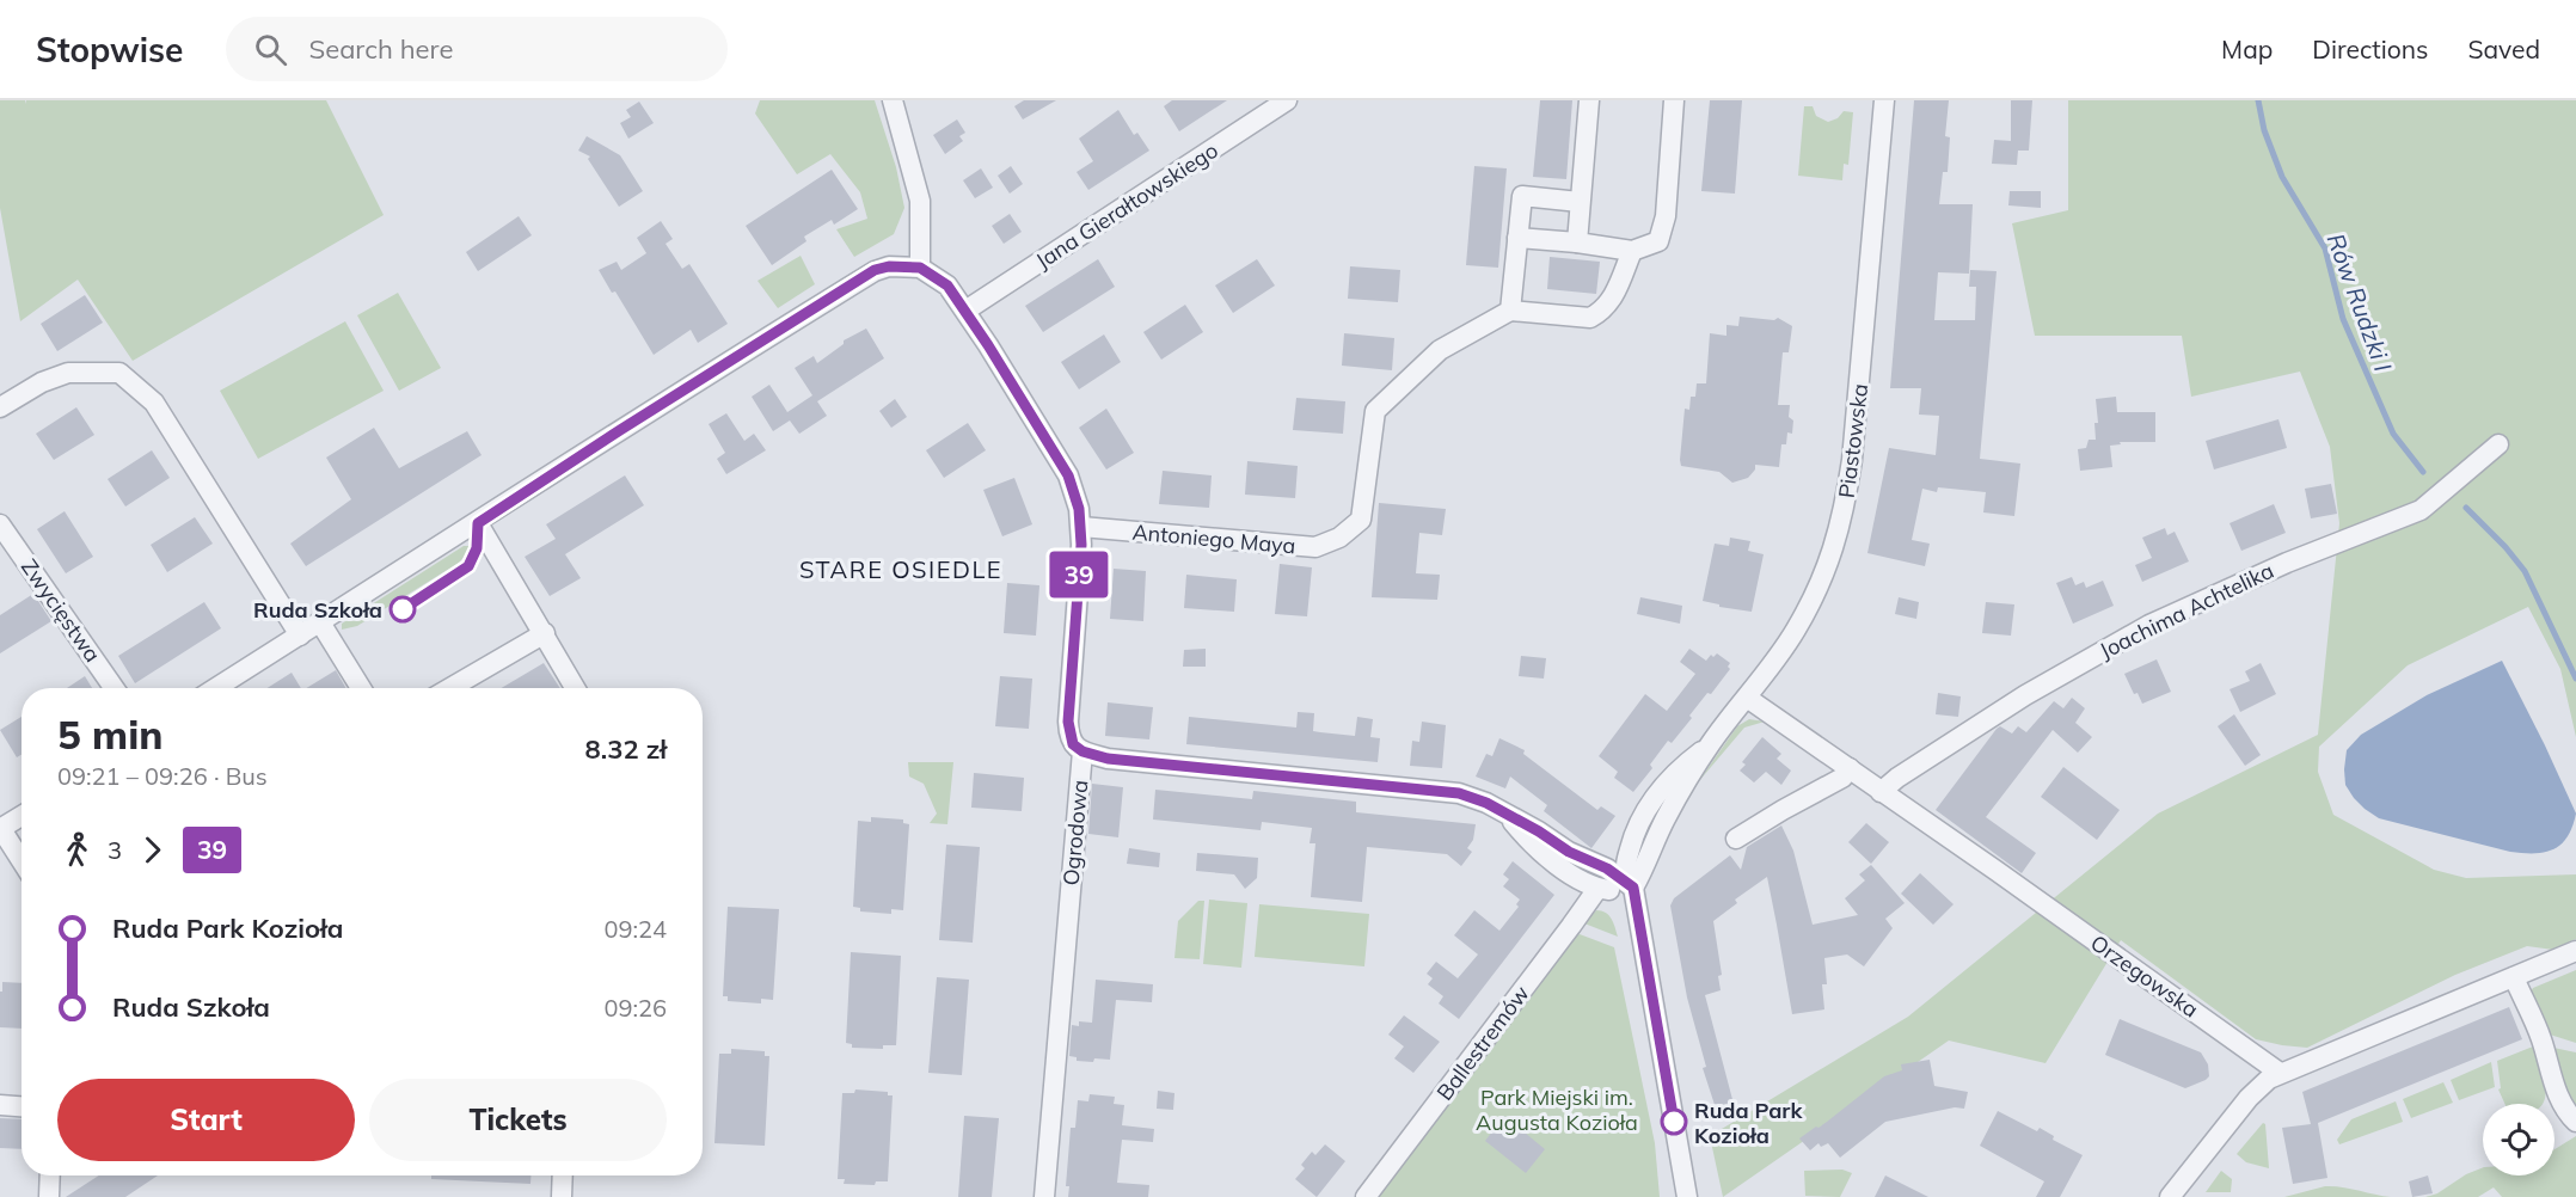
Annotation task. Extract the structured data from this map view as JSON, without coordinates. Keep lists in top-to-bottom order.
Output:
{
  "streets": {
    "street": [
      "Jana Gierałtowskiego",
      "Piastowska",
      "Antoniego Maya",
      "Zwycięstwa",
      "Joachima Achtelika",
      "Ogrodowa",
      "Orzegowska",
      "Ballestremów"
    ]
  },
  "crossings": [
    ["Jana Gierałtowskiego", "Ogrodowa"],
    ["Piastowska", "Orzegowska"],
    ["Antoniego Maya", "Ogrodowa"],
    ["Joachima Achtelika", "Orzegowska"]
  ],
  "districts": ["STARE OSIEDLE"],
  "water": ["Rów Rudzki I"],
  "parks": ["Park Miejski im. Augusta Kozioła"],
  "places": ["Ruda Szkoła", "Ruda Park Kozioła"],
  "lines": ["bus line 39"],
  "page": {
    "header": "Stopwise",
    "search": "Search here",
    "nav": ["Map", "Directions", "Saved"],
    "on_map": "39",
    "heading": ["5 min", "09:21 – 09:26 · Bus", "8.32 zł"],
    "legs": ["3", "39"],
    "list": [
      {
        "name": "Ruda Park Kozioła",
        "value": "09:24"
      },
      {
        "name": "Ruda Szkoła",
        "value": "09:26"
      }
    ],
    "buttons": ["Start", "Tickets"]
  }
}
